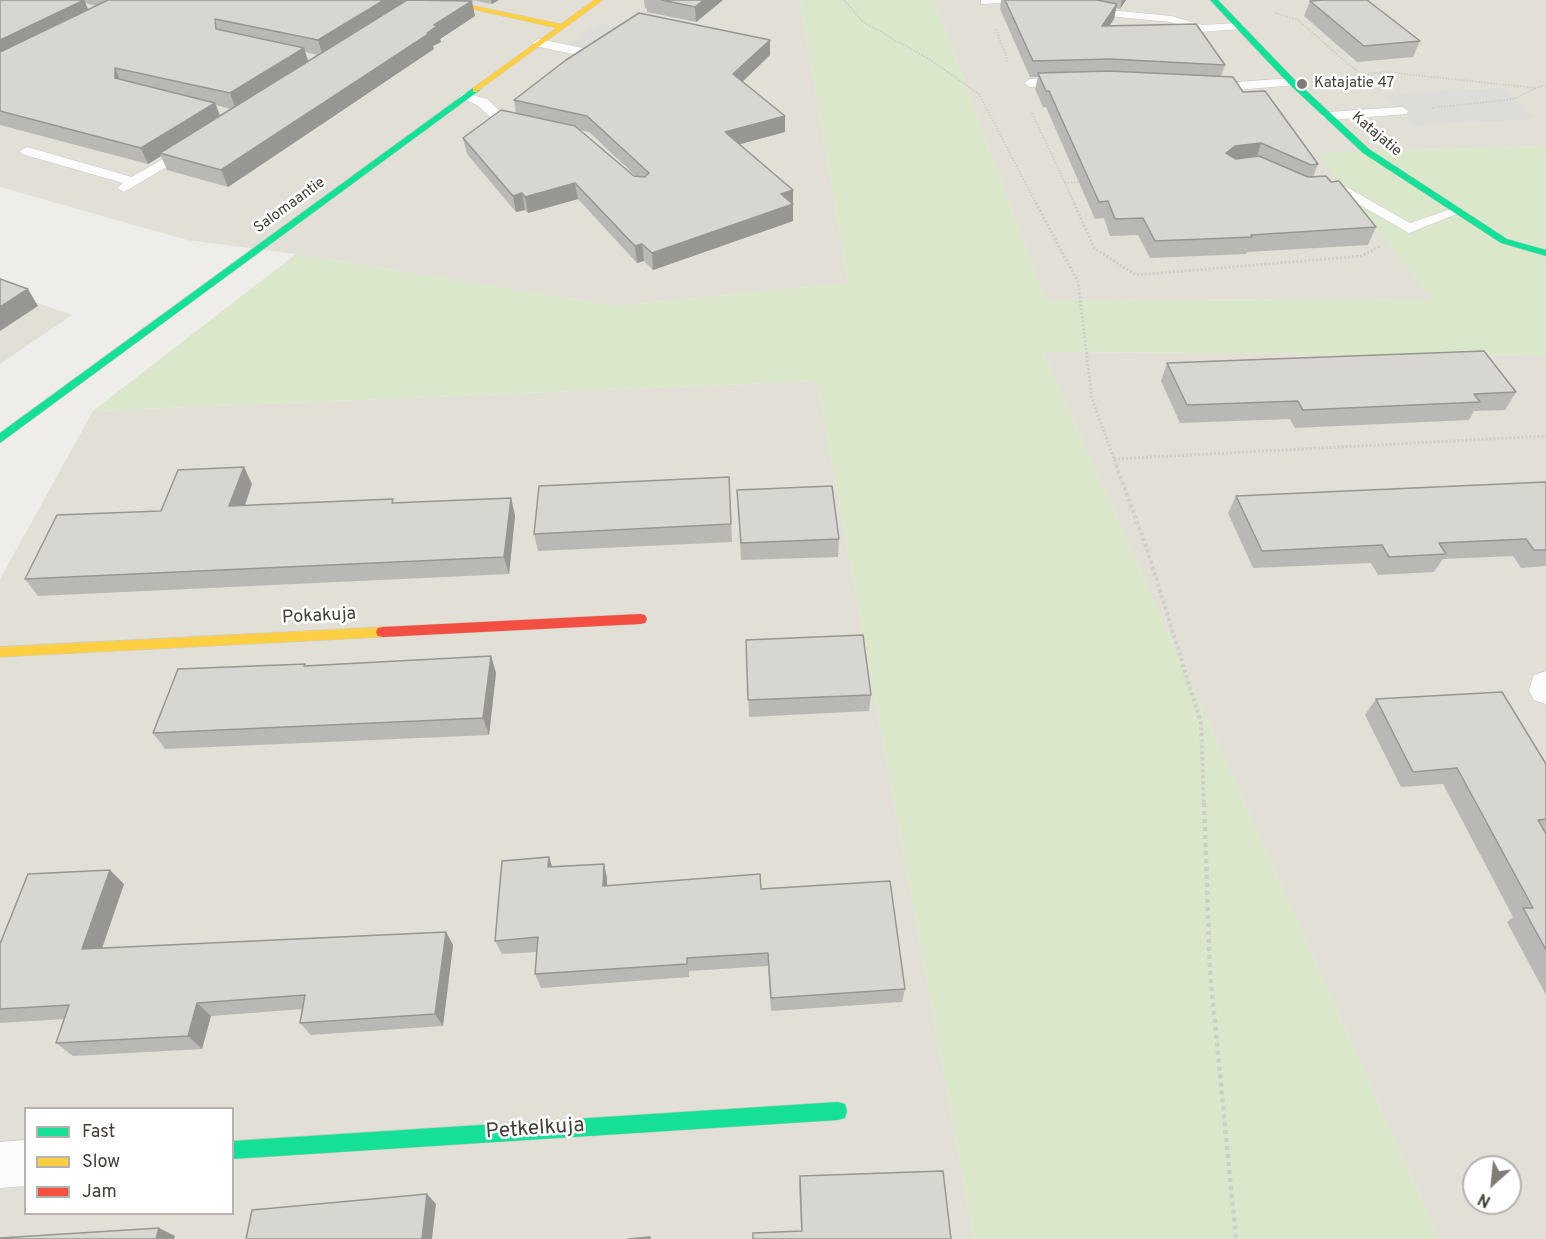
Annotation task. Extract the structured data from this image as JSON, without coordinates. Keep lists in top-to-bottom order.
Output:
{
  "streets": {
    "street": [
      "Katajatie",
      "Salomaantie",
      "Pokakuja",
      "Petkelkuja"
    ]
  },
  "places": ["Katajatie 47"],
  "legend": ["Fast", "Slow", "Jam"],
  "north": "bottom left"
}
